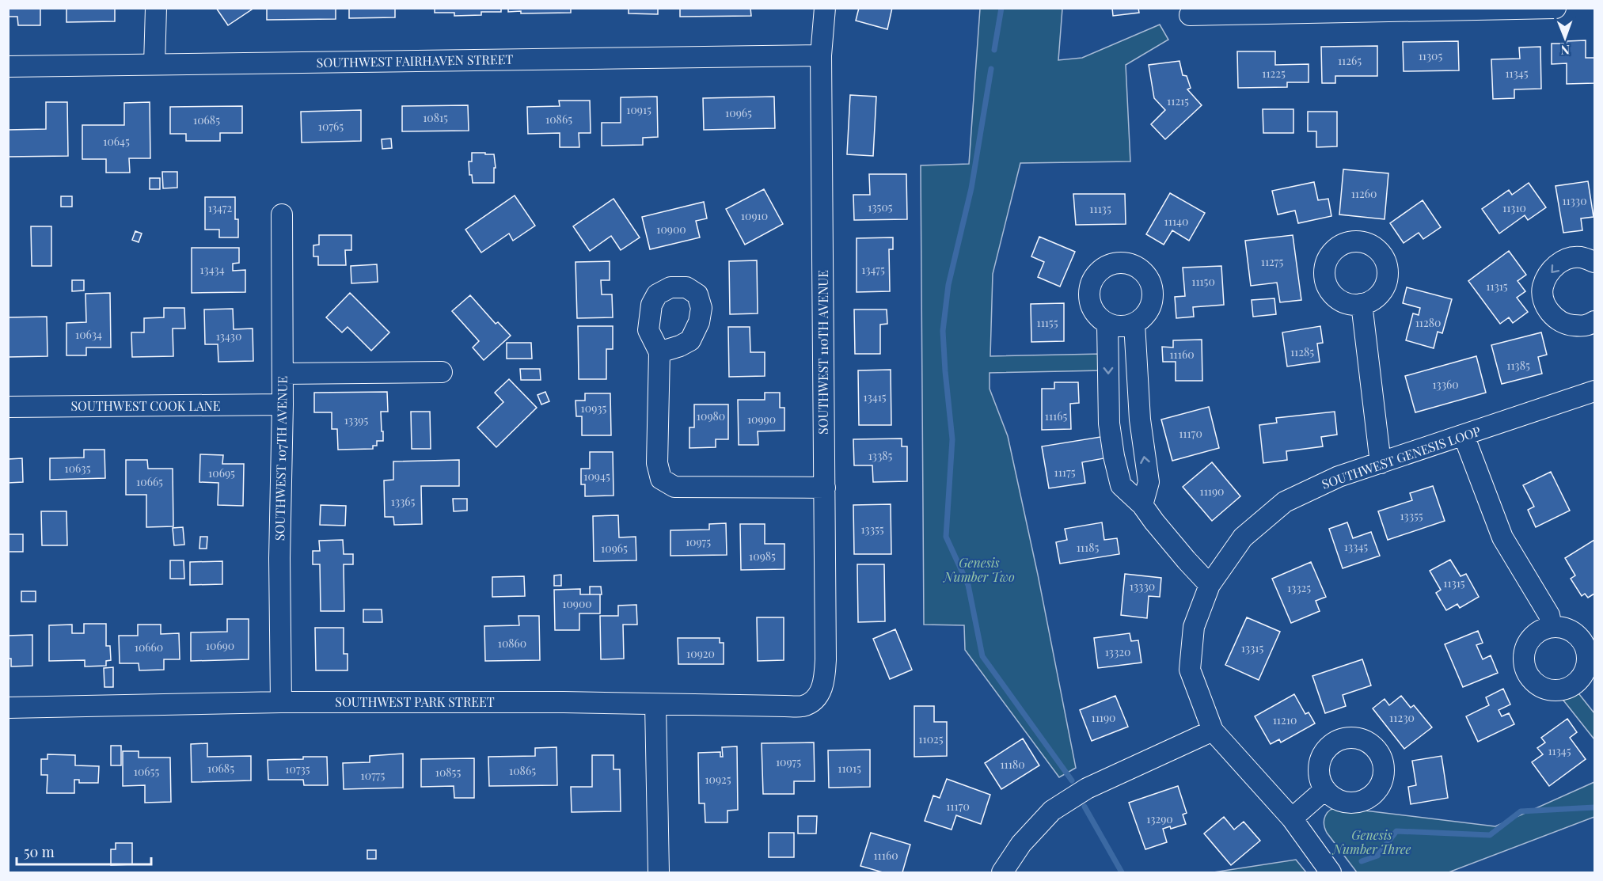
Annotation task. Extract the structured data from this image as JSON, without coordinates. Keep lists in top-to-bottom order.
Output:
{
  "streets": {
    "street": [
      "SOUTHWEST FAIRHAVEN STREET",
      "SOUTHWEST 110TH AVENUE",
      "SOUTHWEST COOK LANE",
      "SOUTHWEST GENESIS LOOP",
      "SOUTHWEST 107TH AVENUE",
      "SOUTHWEST PARK STREET"
    ]
  },
  "crossings": [
    ["SOUTHWEST FAIRHAVEN STREET", "SOUTHWEST 110TH AVENUE"],
    ["SOUTHWEST 110TH AVENUE", "SOUTHWEST PARK STREET"],
    ["SOUTHWEST COOK LANE", "SOUTHWEST 107TH AVENUE"],
    ["SOUTHWEST 107TH AVENUE", "SOUTHWEST PARK STREET"]
  ],
  "parks": ["Genesis Number Two", "Genesis Number Three"],
  "house_numbers": [
    "11305",
    "11265",
    "11225",
    "11345",
    "11215",
    "10915",
    "10965",
    "10815",
    "10865",
    "10685",
    "10765",
    "10645",
    "11260",
    "11330",
    "13505",
    "13472",
    "11310",
    "11135",
    "10910",
    "11140",
    "10900",
    "11275",
    "13434",
    "13475",
    "11150",
    "11315",
    "11155",
    "11280",
    "10634",
    "13430",
    "11285",
    "11160",
    "11385",
    "13360",
    "13415",
    "10935",
    "10980",
    "11165",
    "10990",
    "13395",
    "11170",
    "13385",
    "10635",
    "11175",
    "10695",
    "10945",
    "10665",
    "11190",
    "13365",
    "13355",
    "13355",
    "10975",
    "13345",
    "11185",
    "10965",
    "10985",
    "11315",
    "13330",
    "13325",
    "10900",
    "10860",
    "10690",
    "10660",
    "13315",
    "13320",
    "10920",
    "11190",
    "11230",
    "11210",
    "11025",
    "11345",
    "10975",
    "11180",
    "10685",
    "11015",
    "10735",
    "10865",
    "10655",
    "10855",
    "10775",
    "10925",
    "11170",
    "13290",
    "11160"
  ],
  "scale_bar": "50 m",
  "north": "bottom"
}
